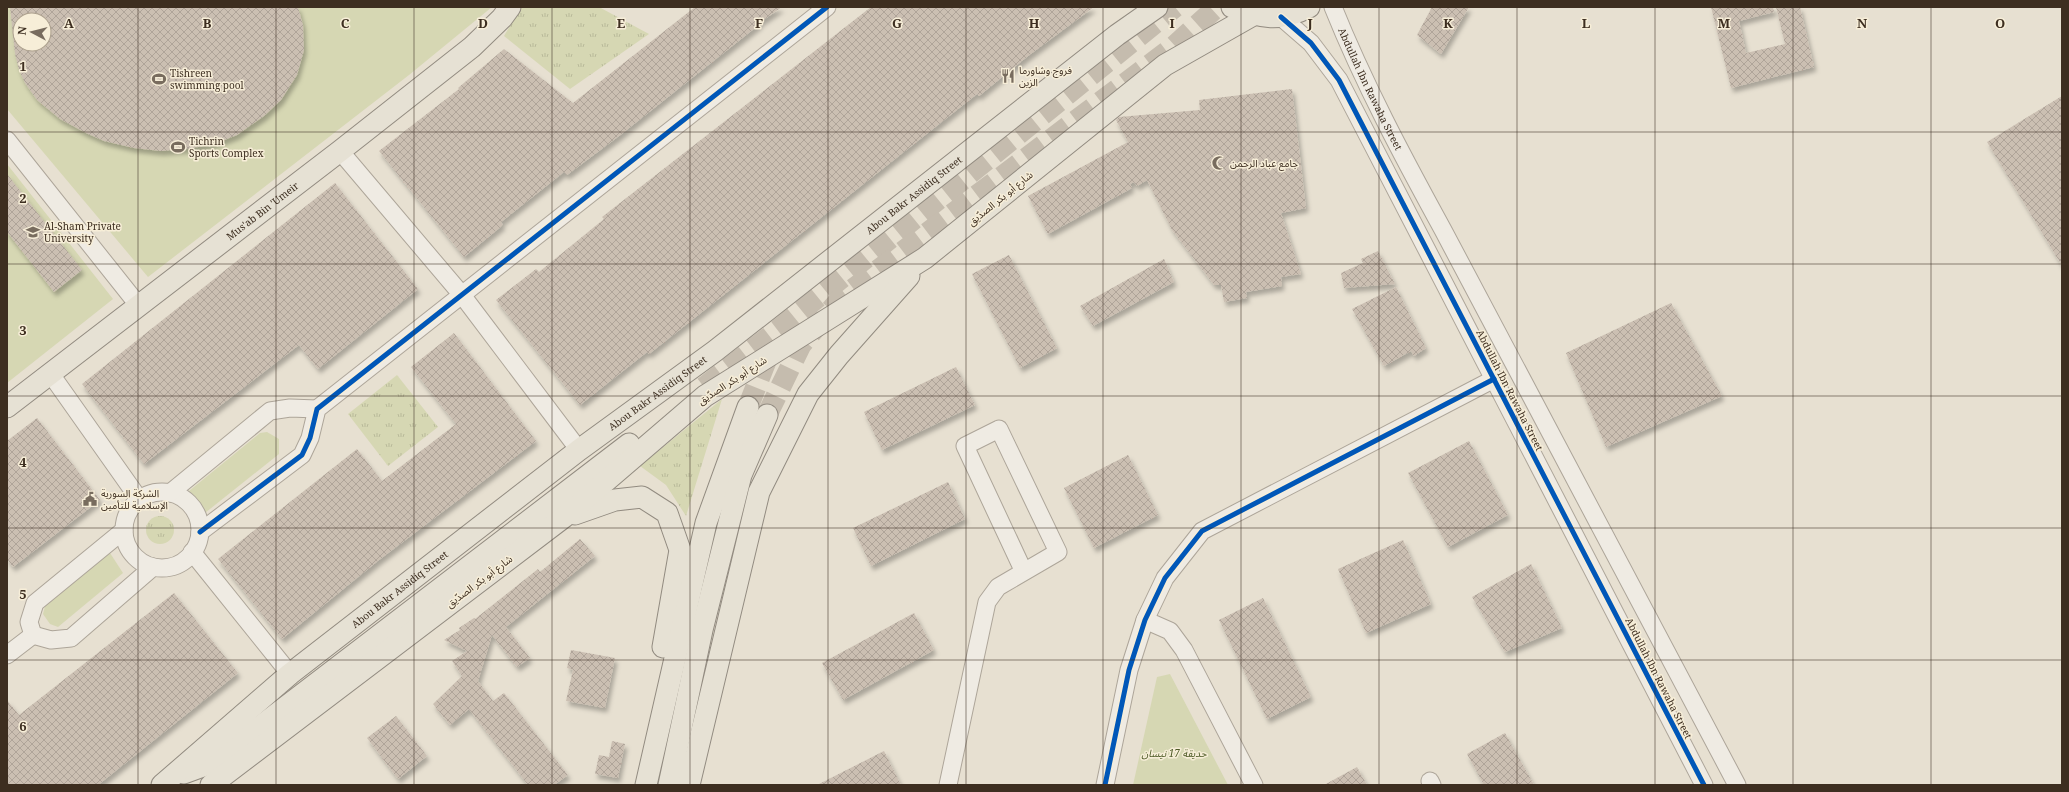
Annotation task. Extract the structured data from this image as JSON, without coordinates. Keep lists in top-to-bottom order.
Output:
{
  "streets": {
    "main road": ["Abou Bakr Assidiq Street", "شارع أبو بكر الصدّيق", "Mus'ab Bin 'Umeir"],
    "street": ["Abdullah Ibn Rawaha Street"]
  },
  "parks": ["حديقة 17 نيسان"],
  "places": {
    "restaurant": ["فروج وشاورما الزين"],
    "sports": ["Tishreen swimming pool", "Tichrin Sports Complex"],
    "mosque": ["جامع عباد الرحمن"],
    "school or university": ["Al-Sham Private University"],
    "public building": ["الشركة السورية الإسلامية للتأمين"]
  },
  "north": "left",
  "grid": {
    "columns": [
      "A",
      "B",
      "C",
      "D",
      "E",
      "F",
      "G",
      "H",
      "I",
      "J",
      "K",
      "L",
      "M",
      "N",
      "O"
    ],
    "rows": [
      "1",
      "2",
      "3",
      "4",
      "5",
      "6"
    ]
  }
}
